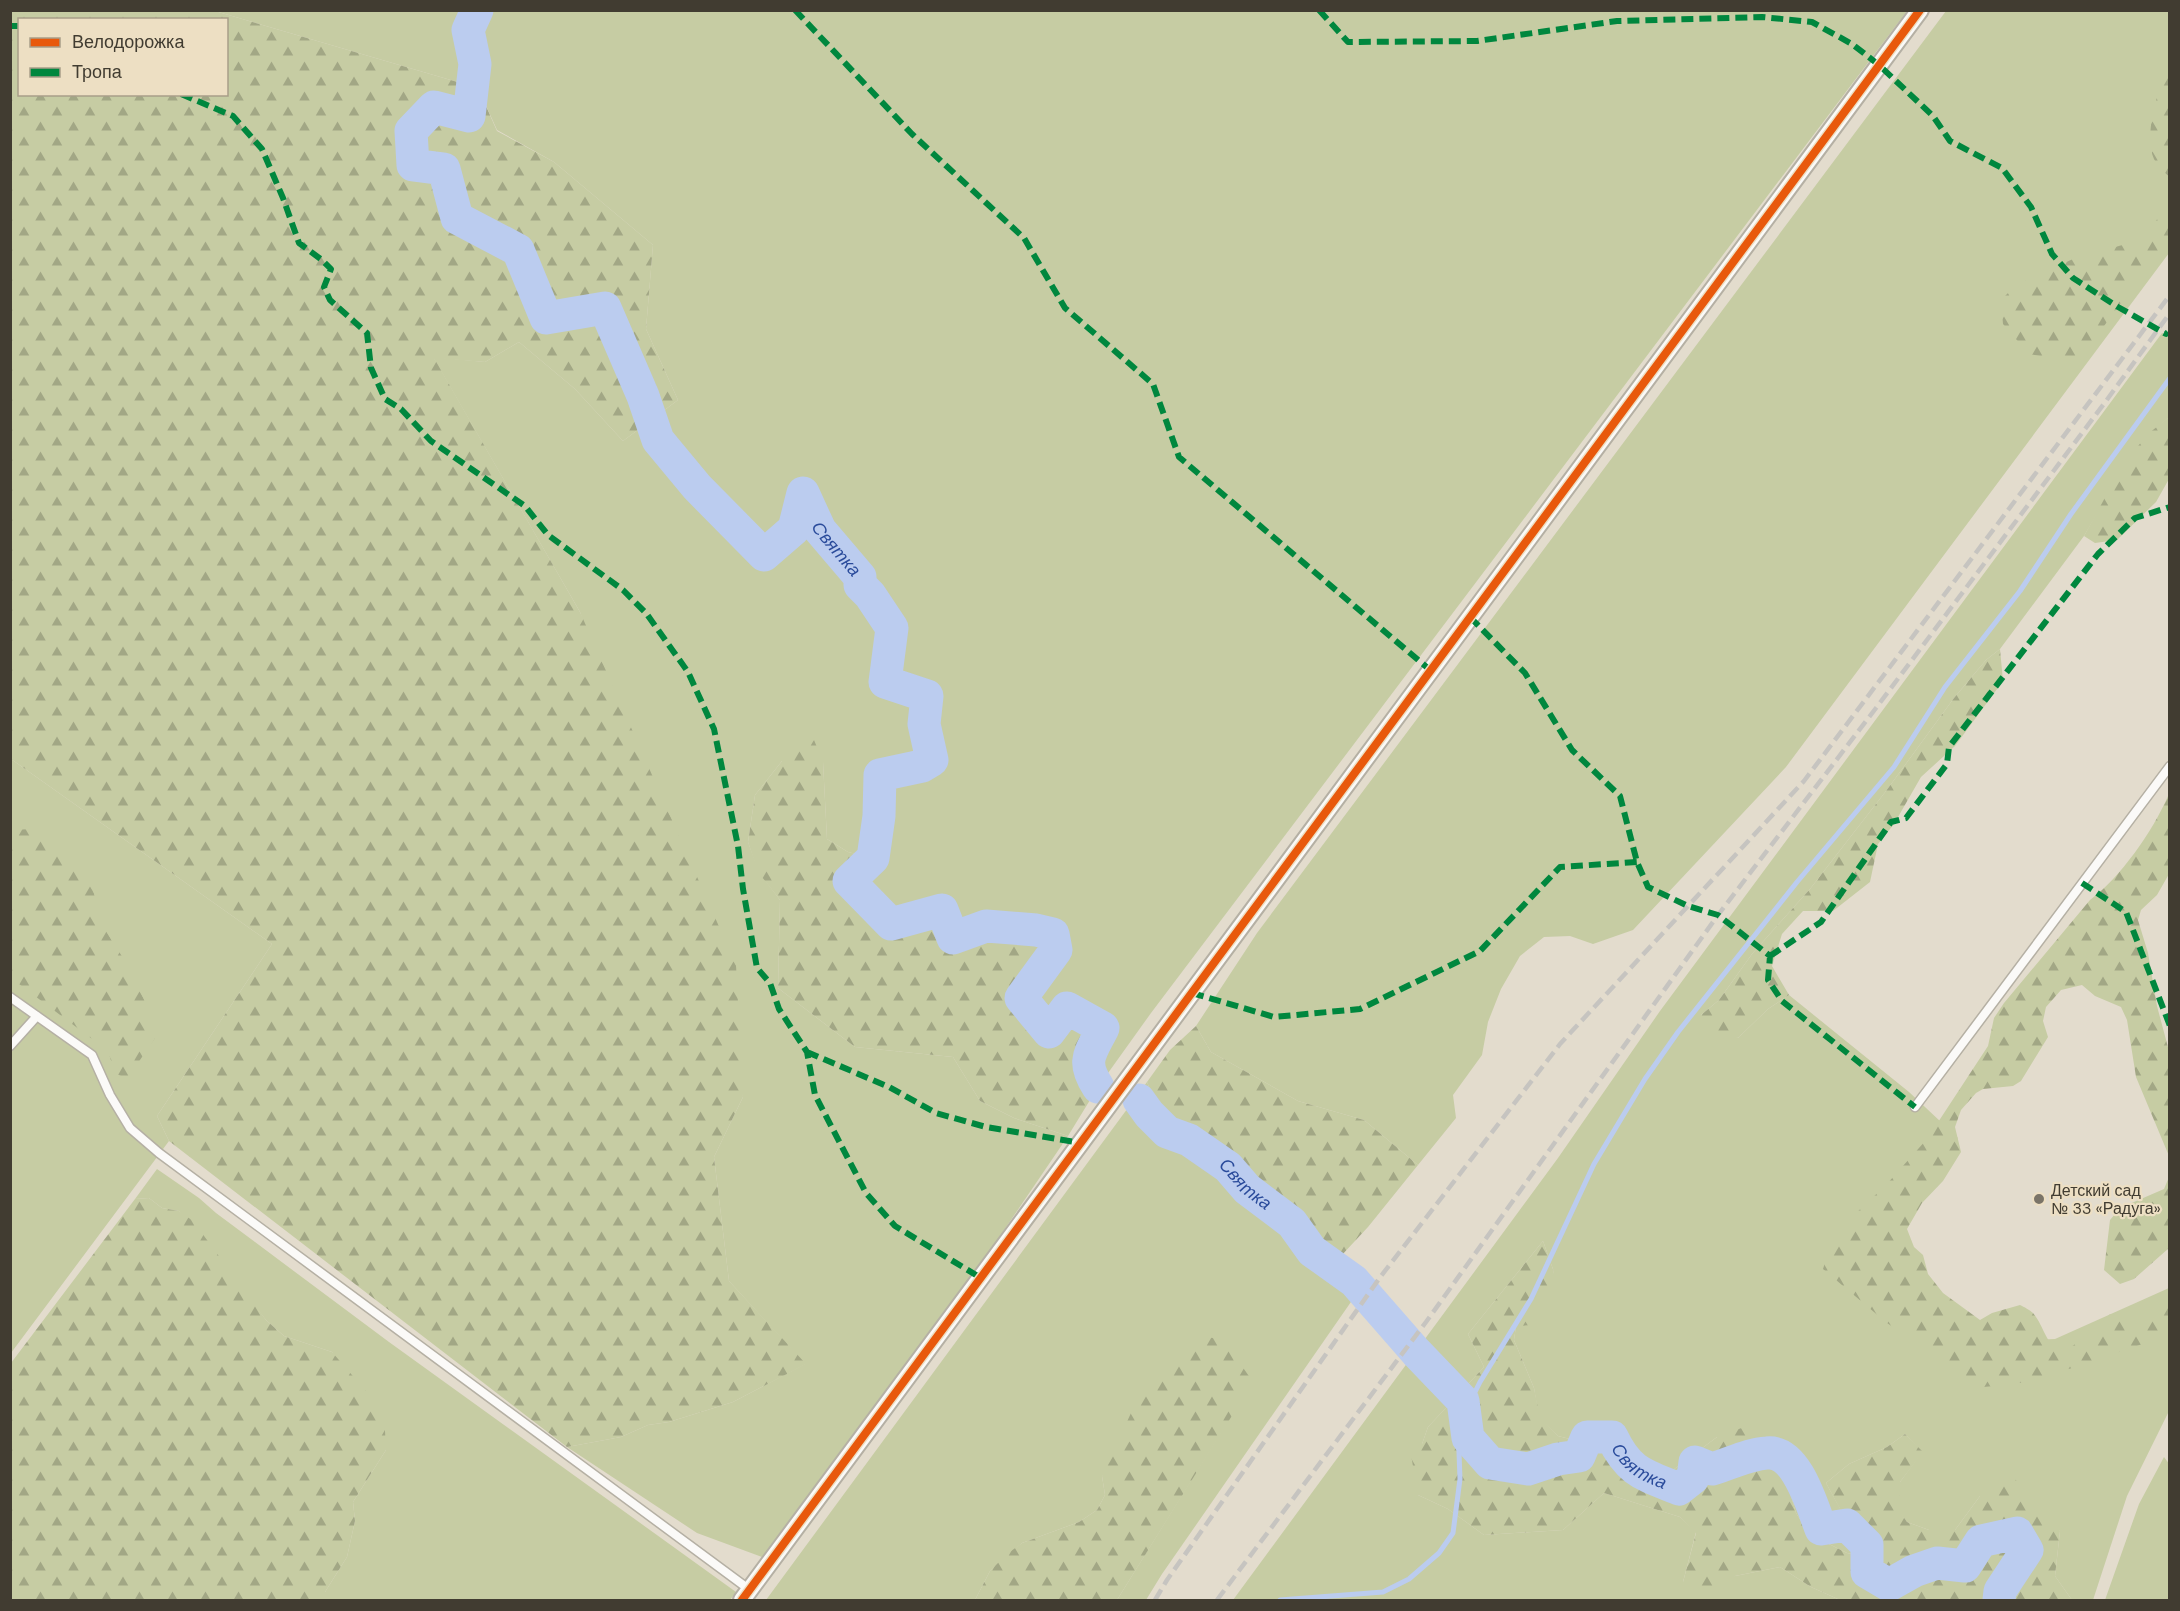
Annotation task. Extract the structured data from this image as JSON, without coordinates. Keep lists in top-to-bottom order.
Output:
{
  "water": ["Святка"],
  "places": ["Детский сад № 33 «Радуга»"],
  "legend": ["Велодорожка", "Тропа"]
}
